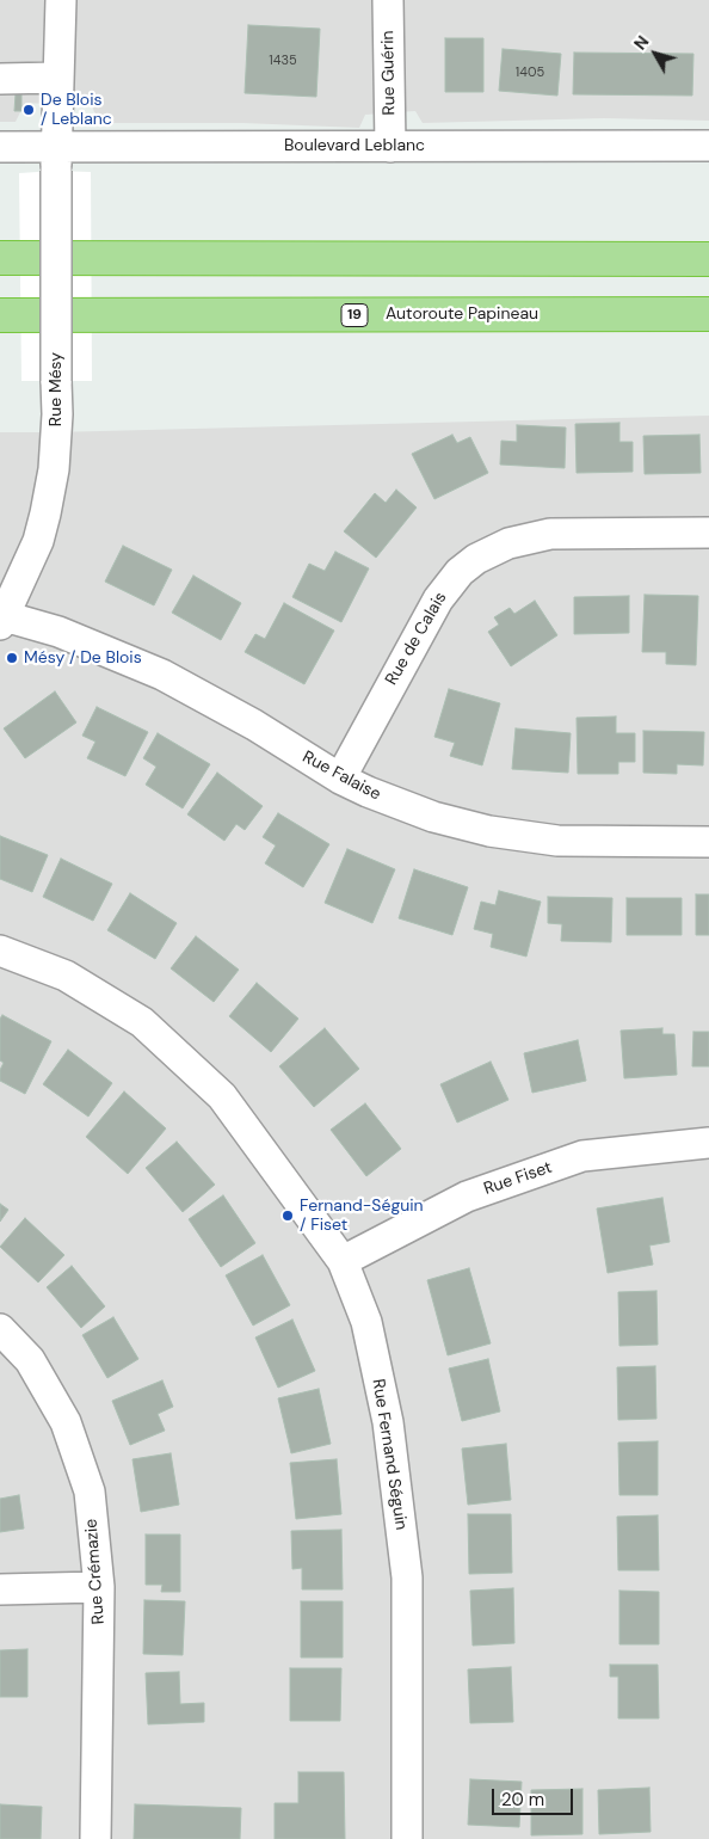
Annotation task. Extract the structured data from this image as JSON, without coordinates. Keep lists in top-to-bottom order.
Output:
{
  "streets": {
    "highway": ["Autoroute Papineau", "19"],
    "street": [
      "Rue Guérin",
      "Boulevard Leblanc",
      "Rue Mésy",
      "Rue de Calais",
      "Rue Falaise",
      "Rue Fiset",
      "Rue Fernand Séguin",
      "Rue Crémazie"
    ]
  },
  "crossings": [
    ["Rue Guérin", "Boulevard Leblanc"],
    ["Boulevard Leblanc", "Rue Mésy"],
    ["Rue Mésy", "Rue Falaise"],
    ["Rue de Calais", "Rue Falaise"],
    ["Rue Fiset", "Rue Fernand Séguin"]
  ],
  "places": ["De Blois / Leblanc", "Mésy / De Blois", "Fernand-Séguin / Fiset"],
  "house_numbers": ["1435", "1405"],
  "scale_bar": "20 m",
  "north": "top left"
}
